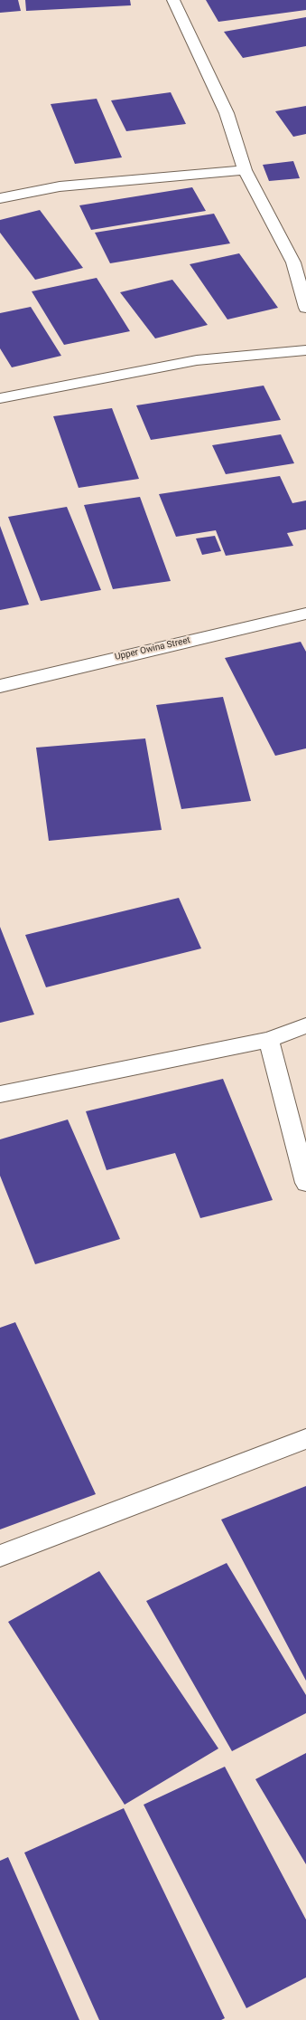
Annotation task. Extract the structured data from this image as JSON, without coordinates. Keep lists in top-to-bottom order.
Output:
{
  "streets": {
    "street": ["Upper Owina Street"]
  }
}
